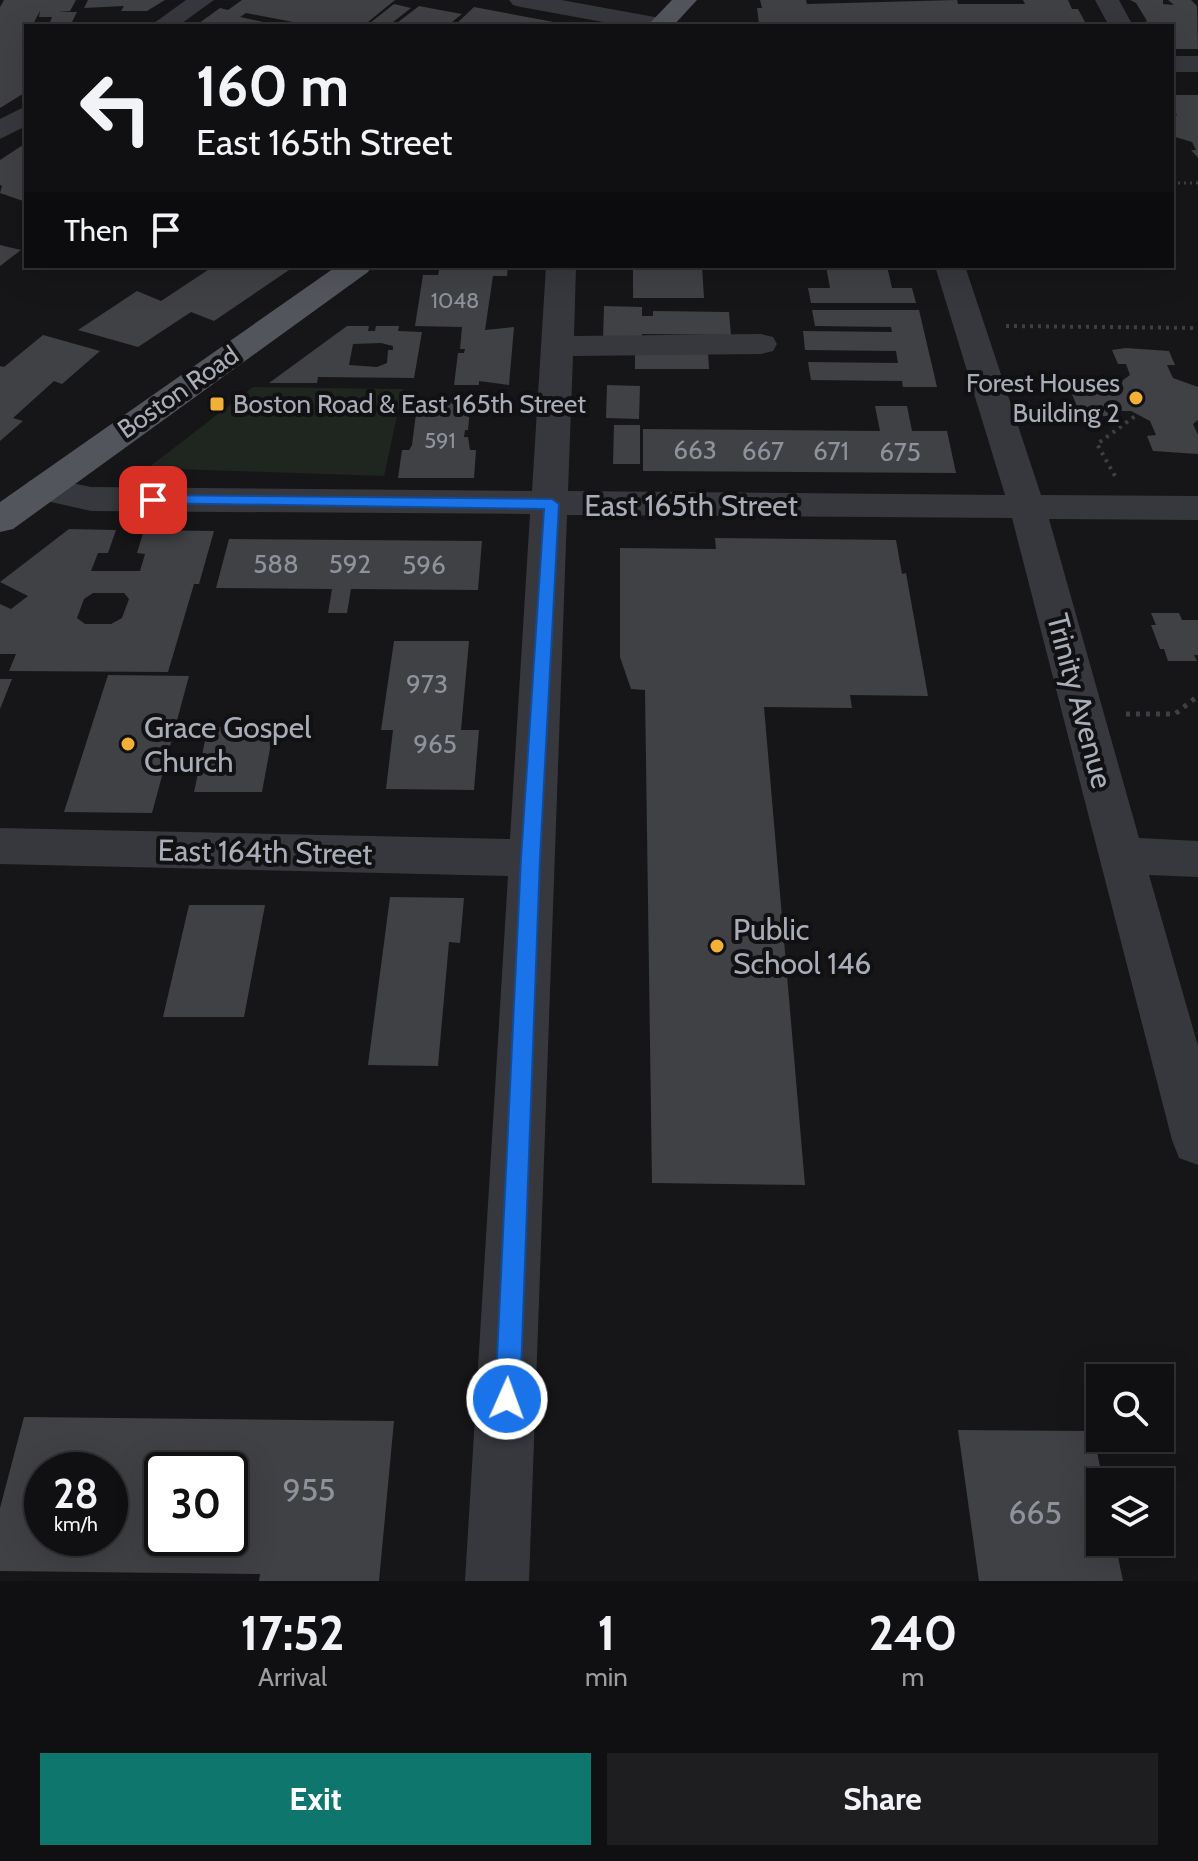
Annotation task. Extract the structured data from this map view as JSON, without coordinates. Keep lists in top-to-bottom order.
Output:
{
  "streets": {
    "main road": ["Boston Road"],
    "street": ["East 165th Street", "Trinity Avenue", "East 164th Street"]
  },
  "crossings": [
    ["Boston Road", "East 165th Street"],
    ["East 165th Street", "Trinity Avenue"]
  ],
  "places": {
    "other": ["Forest Houses Building 2", "Grace Gospel Church", "Public School 146"],
    "transit": ["Boston Road & East 165th Street"]
  },
  "house_numbers": [
    "1048",
    "591",
    "663",
    "667",
    "671",
    "675",
    "588",
    "592",
    "596",
    "973",
    "965",
    "955",
    "665"
  ],
  "page": {
    "turn": ["160 m", "East 165th Street"],
    "then": "Then",
    "speed": "28 km/h",
    "limit": "30",
    "eta": [
      "17:52",
      "Arrival",
      "1",
      "min",
      "240",
      "m"
    ],
    "buttons": ["Exit", "Share"]
  }
}
